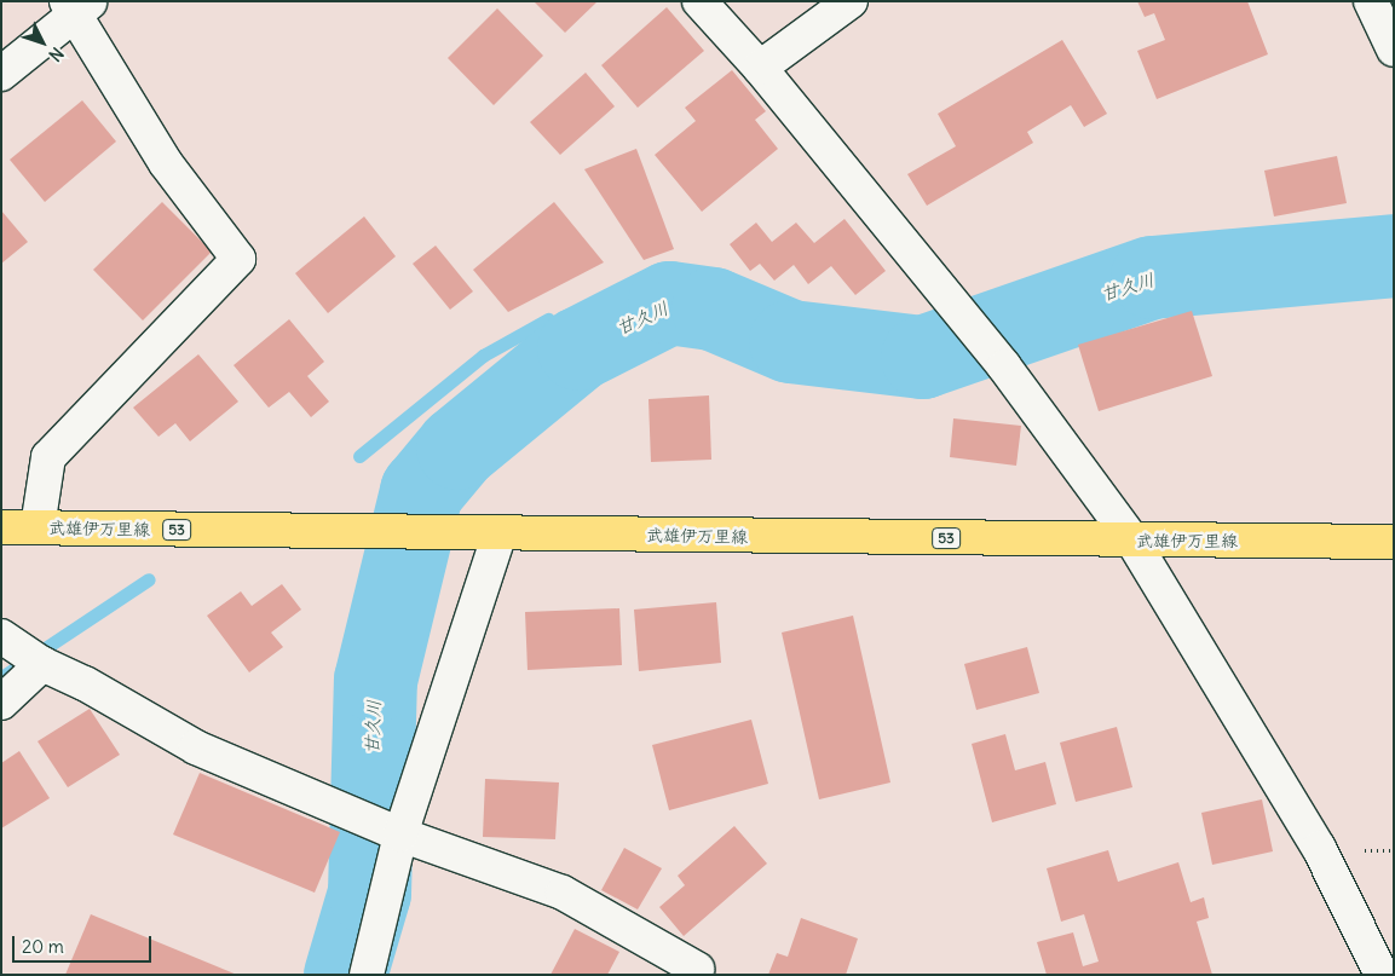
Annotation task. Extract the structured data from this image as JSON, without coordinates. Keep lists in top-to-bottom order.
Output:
{
  "streets": {
    "main road": ["武雄伊万里線", "53"]
  },
  "water": ["甘久川"],
  "scale_bar": "20 m",
  "north": "bottom right"
}
